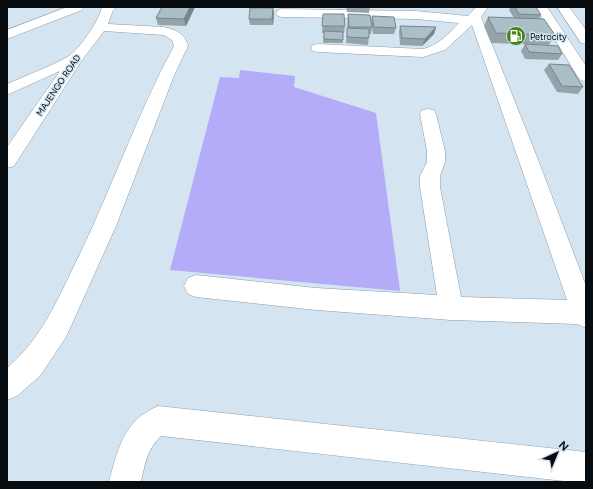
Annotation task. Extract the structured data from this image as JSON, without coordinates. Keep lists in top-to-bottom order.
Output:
{
  "streets": {
    "main road": ["MAJENGO ROAD"]
  },
  "places": {
    "fuel station": ["Petrocity"]
  },
  "north": "top right"
}
